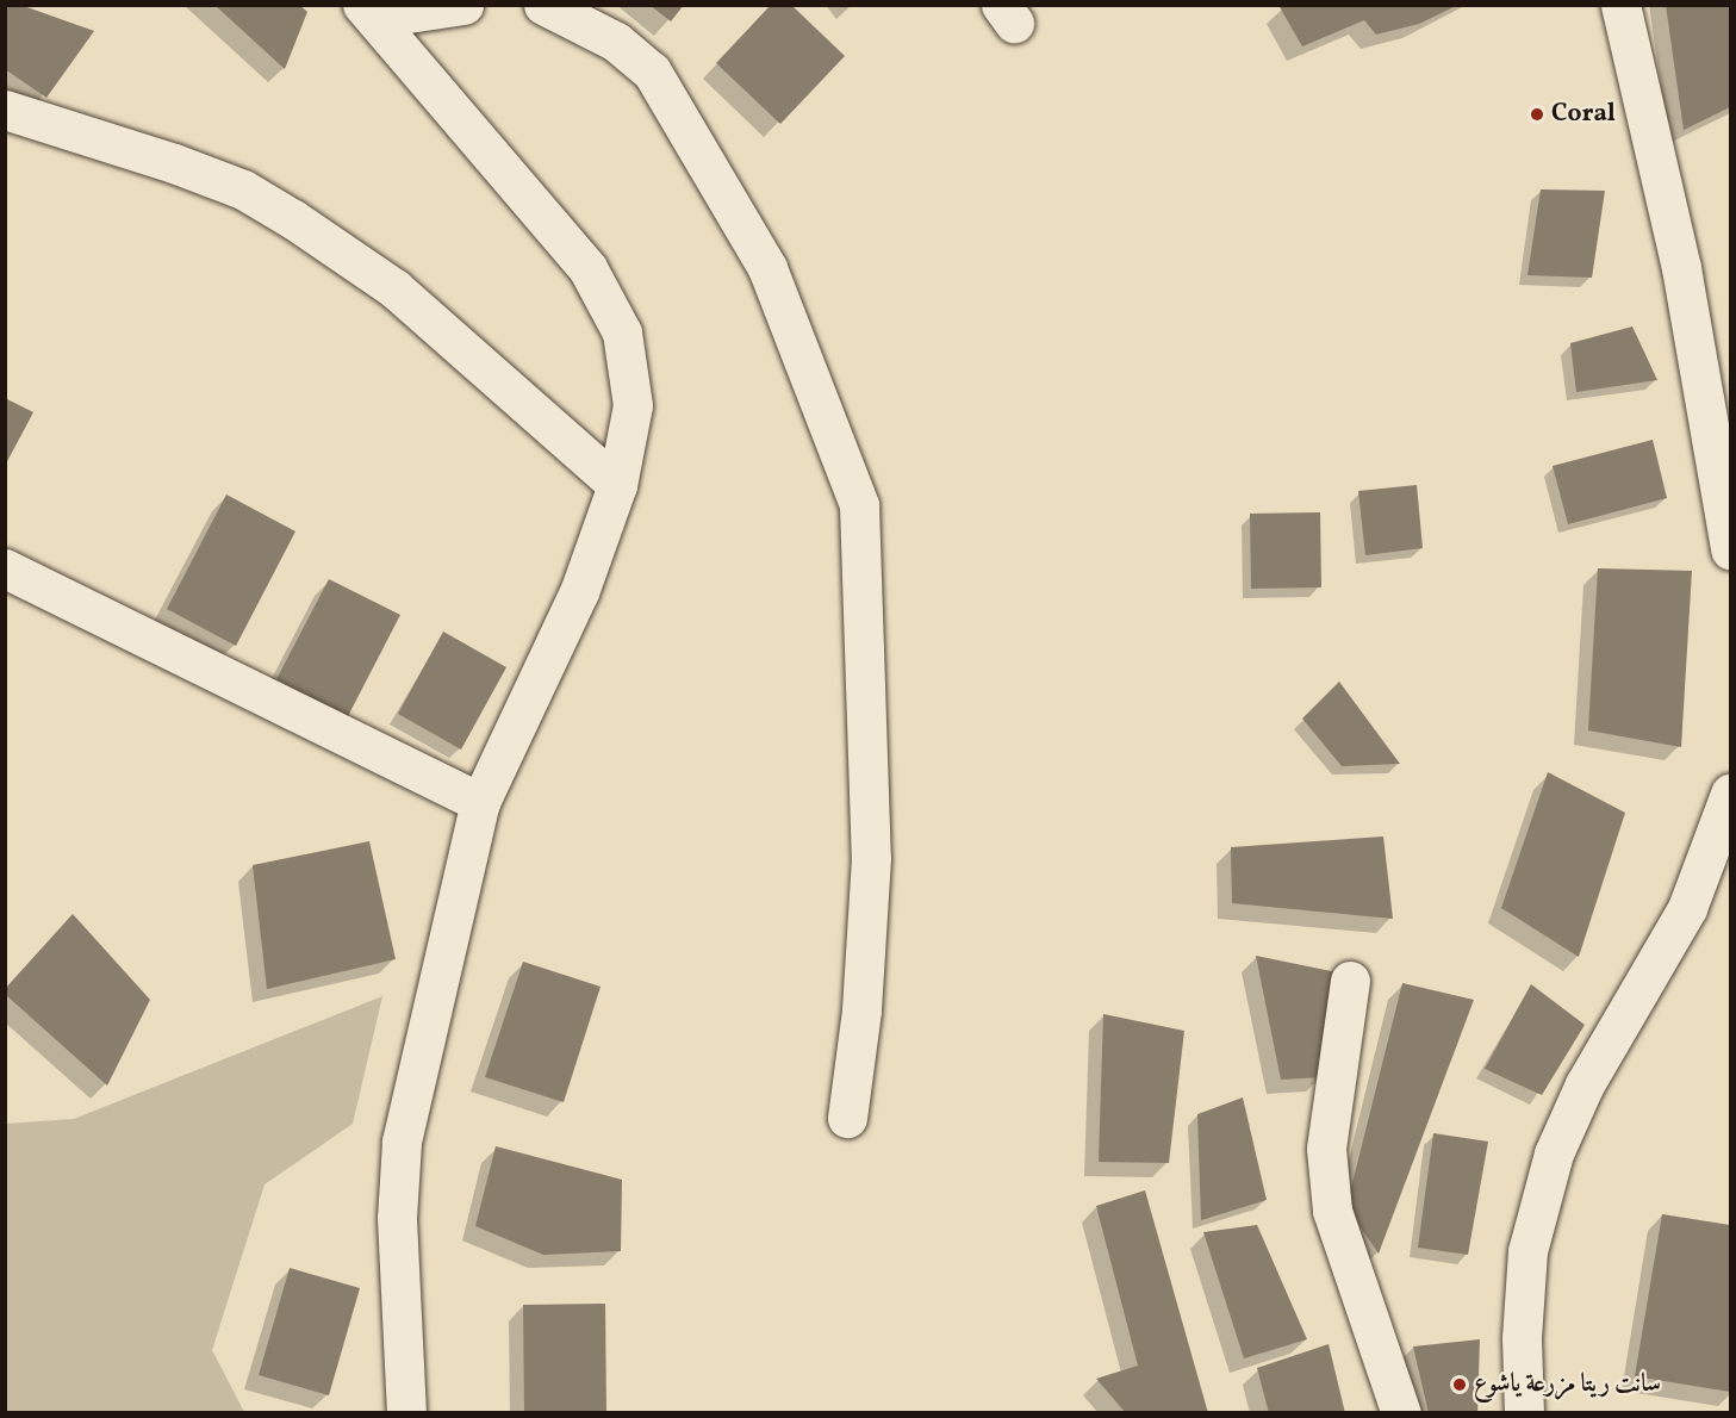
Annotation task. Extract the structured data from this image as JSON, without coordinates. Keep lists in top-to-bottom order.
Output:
{
  "places": ["Coral", "سانت ريتا مزرعة ياشوع"]
}
